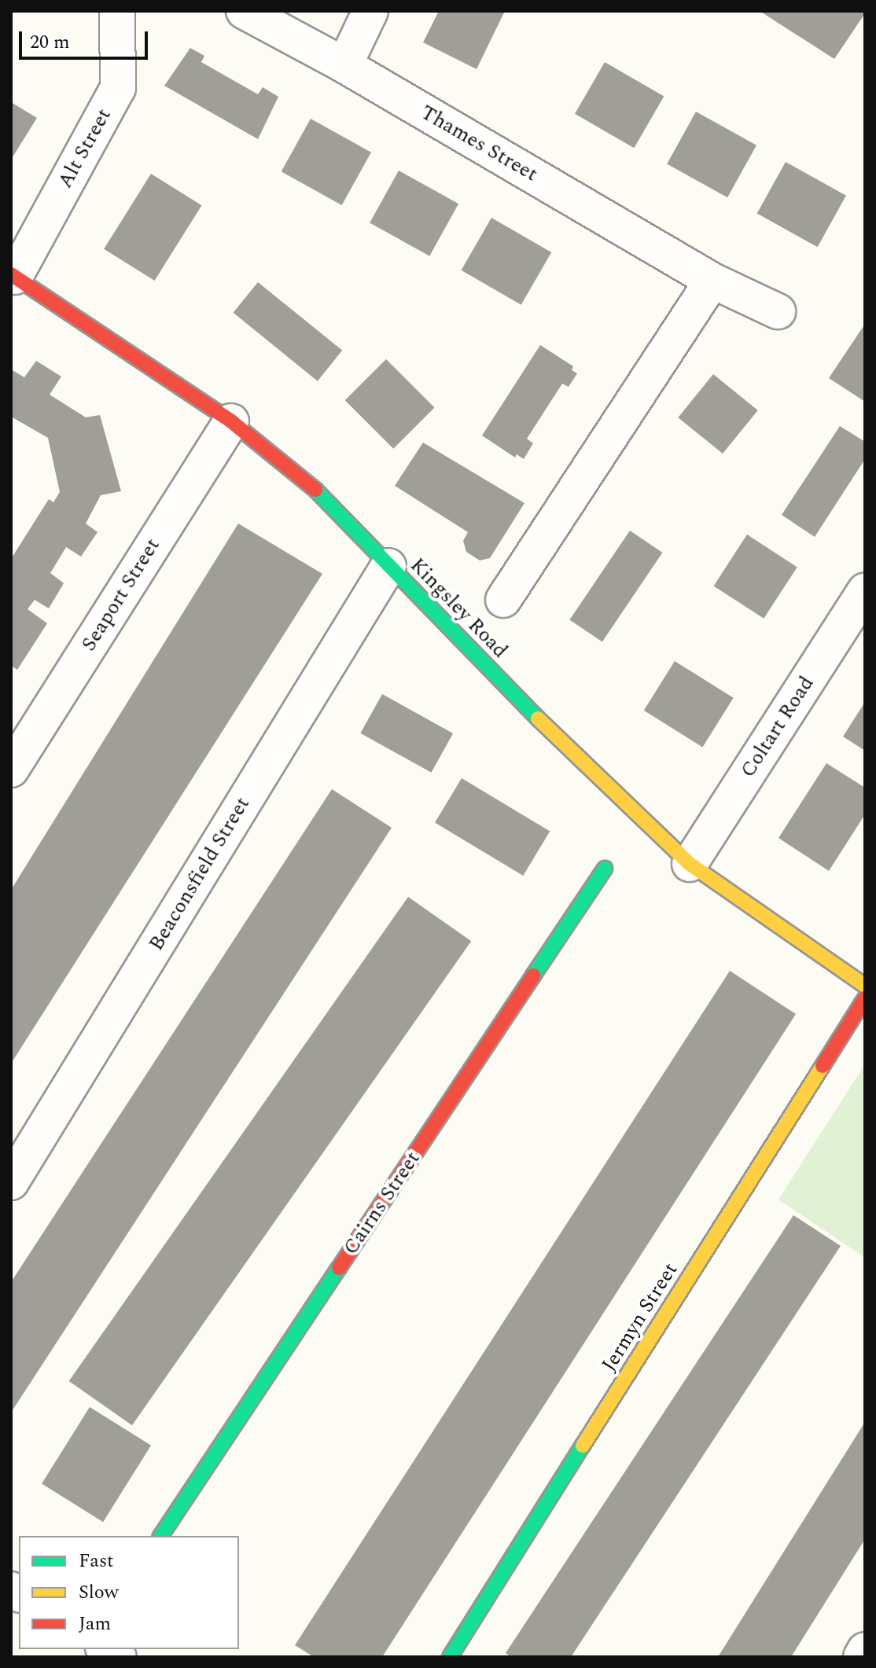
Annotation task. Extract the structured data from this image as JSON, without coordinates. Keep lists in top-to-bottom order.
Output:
{
  "streets": {
    "street": [
      "Thames Street",
      "Alt Street",
      "Seaport Street",
      "Kingsley Road",
      "Coltart Road",
      "Beaconsfield Street",
      "Cairns Street",
      "Jermyn Street"
    ]
  },
  "crossings": [
    ["Alt Street", "Kingsley Road"],
    ["Seaport Street", "Kingsley Road"],
    ["Kingsley Road", "Coltart Road"],
    ["Kingsley Road", "Beaconsfield Street"]
  ],
  "legend": ["Fast", "Slow", "Jam"],
  "scale_bar": "20 m"
}
